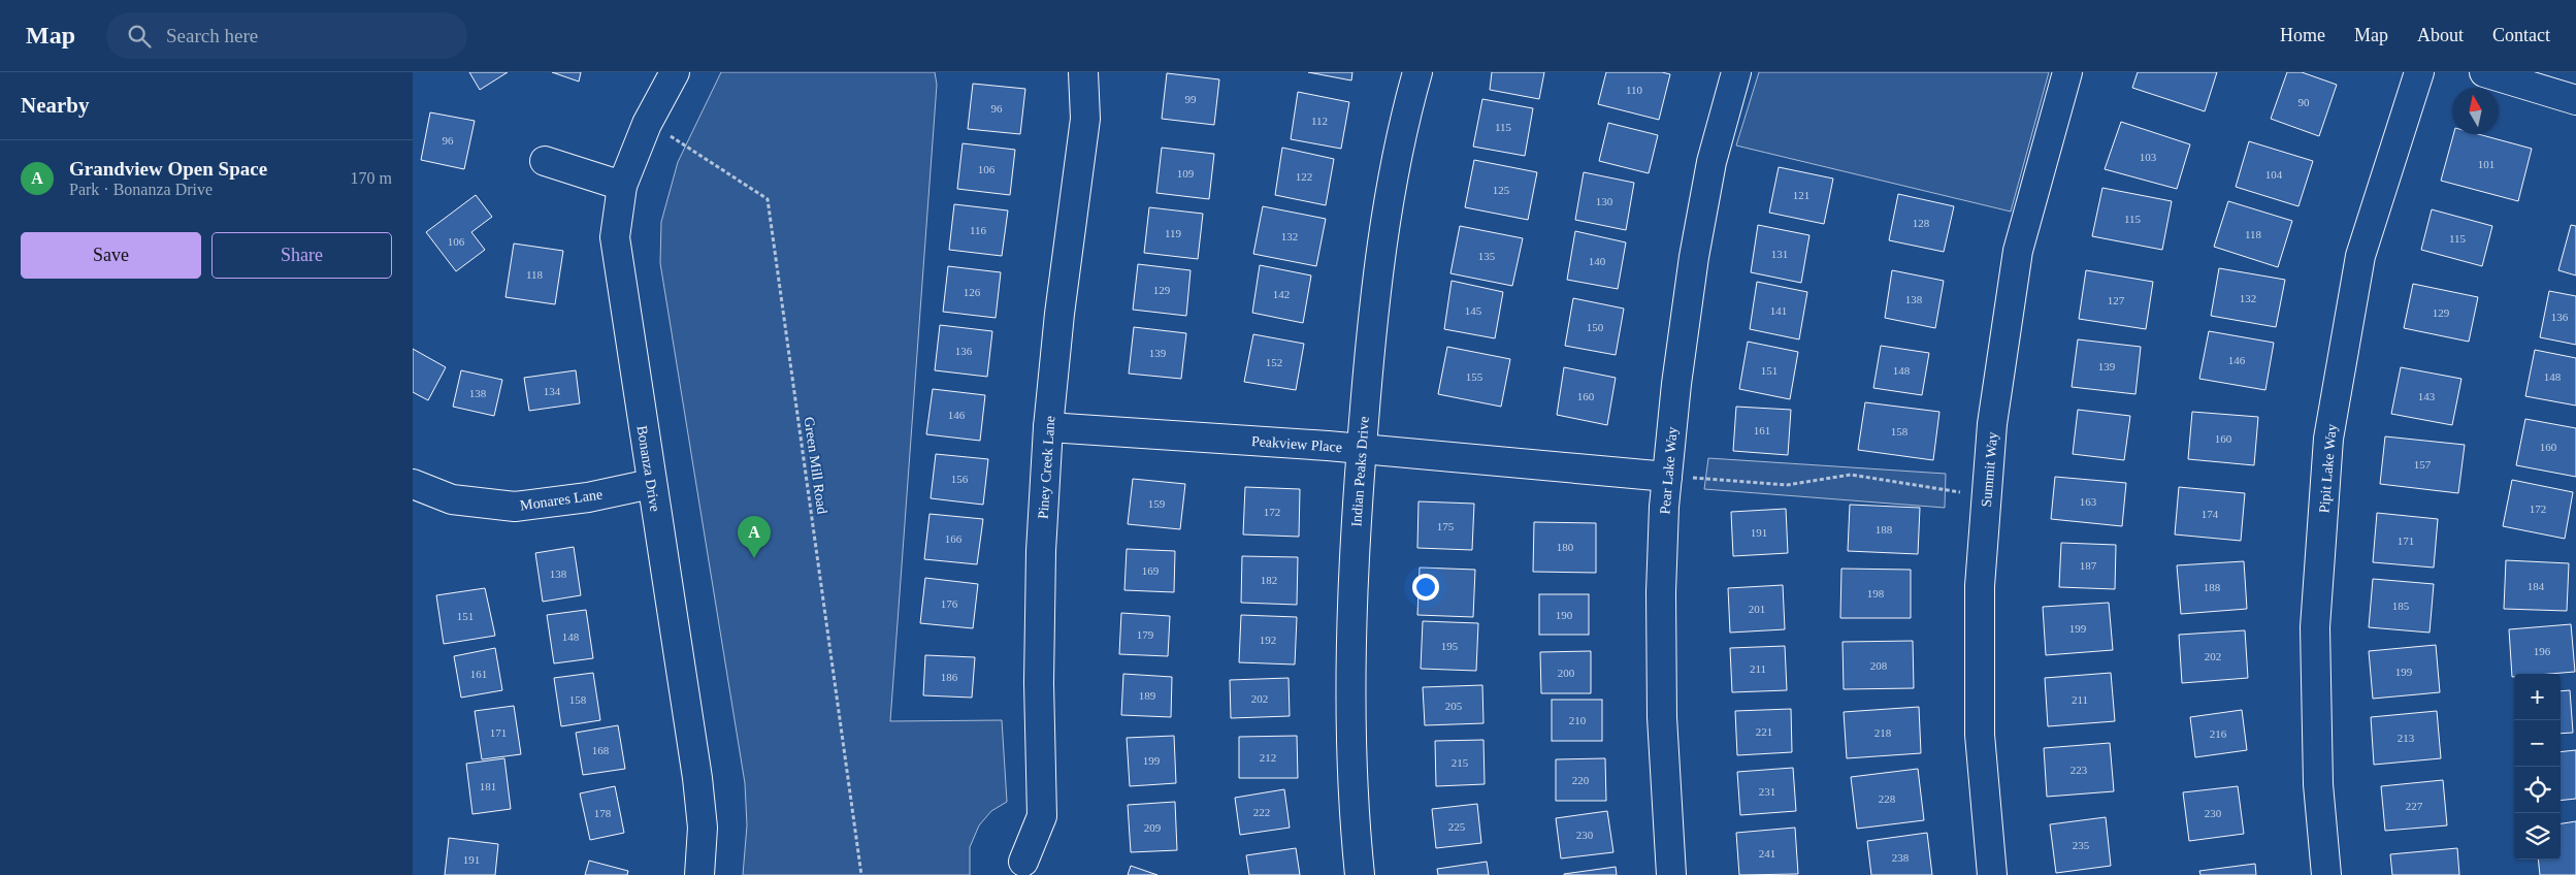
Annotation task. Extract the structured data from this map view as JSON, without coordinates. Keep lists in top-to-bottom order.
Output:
{
  "streets": {
    "street": [
      "Peakview Place",
      "Piney Creek Lane",
      "Bonanza Drive",
      "Pipit Lake Way",
      "Summit Way",
      "Pear Lake Way",
      "Indian Peaks Drive",
      "Monares Lane"
    ],
    "path": ["Green Mill Road"]
  },
  "crossings": [
    ["Peakview Place", "Piney Creek Lane"],
    ["Peakview Place", "Pear Lake Way"],
    ["Peakview Place", "Indian Peaks Drive"],
    ["Green Mill Road", "Bonanza Drive"],
    ["Bonanza Drive", "Monares Lane"]
  ],
  "house_numbers": [
    "110",
    "99",
    "90",
    "96",
    "112",
    "115",
    "96",
    "103",
    "101",
    "106",
    "109",
    "104",
    "122",
    "125",
    "121",
    "130",
    "115",
    "128",
    "116",
    "119",
    "118",
    "132",
    "115",
    "106",
    "131",
    "135",
    "140",
    "118",
    "129",
    "126",
    "142",
    "132",
    "138",
    "127",
    "145",
    "141",
    "129",
    "136",
    "150",
    "136",
    "139",
    "146",
    "152",
    "139",
    "151",
    "148",
    "155",
    "148",
    "134",
    "138",
    "160",
    "143",
    "146",
    "161",
    "158",
    "160",
    "160",
    "157",
    "156",
    "163",
    "159",
    "172",
    "172",
    "174",
    "175",
    "188",
    "191",
    "166",
    "171",
    "180",
    "187",
    "169",
    "138",
    "182",
    "184",
    "188",
    "198",
    "176",
    "185",
    "201",
    "190",
    "151",
    "199",
    "179",
    "148",
    "192",
    "195",
    "196",
    "202",
    "208",
    "211",
    "199",
    "200",
    "161",
    "186",
    "189",
    "202",
    "158",
    "211",
    "205",
    "210",
    "221",
    "171",
    "218",
    "216",
    "213",
    "168",
    "212",
    "199",
    "215",
    "223",
    "220",
    "181",
    "231",
    "228",
    "227",
    "222",
    "178",
    "230",
    "225",
    "209",
    "230",
    "235",
    "241",
    "238",
    "191"
  ],
  "north": "top",
  "page": {
    "header": "Map",
    "search": "Search here",
    "nav": [
      "Home",
      "Map",
      "About",
      "Contact"
    ],
    "heading": "Nearby",
    "list": [
      {
        "mark": "A",
        "name": "Grandview Open Space",
        "note": "Park · Bonanza Drive",
        "value": "170 m"
      }
    ],
    "buttons": ["Save", "Share"],
    "pins": "A",
    "map_buttons": ["+", "−"]
  }
}
